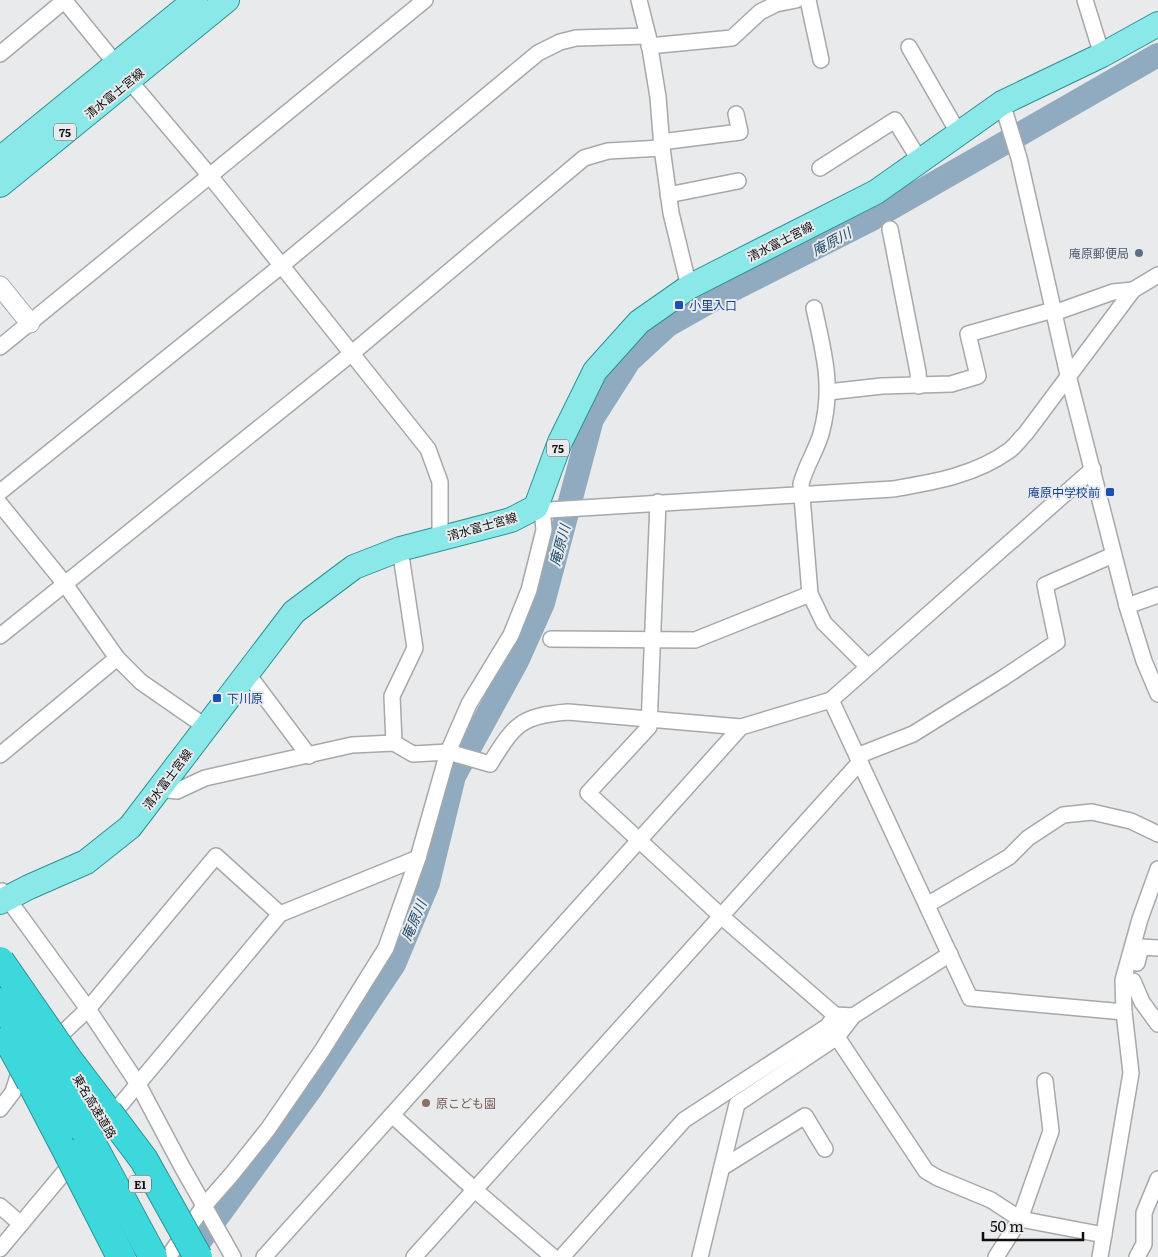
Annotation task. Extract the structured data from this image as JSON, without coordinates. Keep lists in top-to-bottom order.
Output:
{
  "streets": {
    "highway": ["東名高速道路", "E1"],
    "main road": ["清水富士宮線", "75"]
  },
  "water": ["庵原川"],
  "places": {
    "other": ["庵原郵便局", "原こども園"],
    "transit": ["小里入口", "庵原中学校前", "下川原"]
  },
  "scale_bar": "50 m"
}
